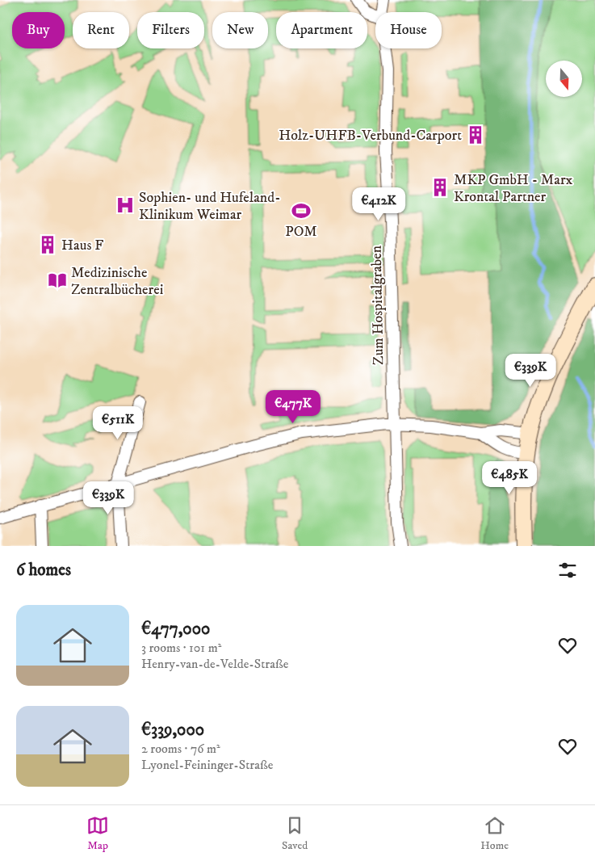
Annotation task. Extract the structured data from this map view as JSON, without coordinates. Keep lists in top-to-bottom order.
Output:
{
  "streets": {
    "street": ["Zum Hospitalgraben"]
  },
  "places": {
    "building": ["Holz-UHFB-Verbund-Carport", "MKP GmbH - Marx Krontal Partner", "Haus F"],
    "hospital": ["Sophien- und Hufeland- Klinikum Weimar"],
    "sports": ["POM"],
    "library": ["Medizinische Zentralbücherei"]
  },
  "north": "bottom",
  "page": {
    "chip": [
      "Buy",
      "Rent",
      "Filters",
      "New",
      "Apartment",
      "House"
    ],
    "price": [
      "€412K",
      "€339K",
      "€477K",
      "€511K",
      "€485K",
      "€339K"
    ],
    "heading": "6 homes",
    "list": [
      {
        "name": "€477,000",
        "note": "3 rooms · 101 m² · Henry-van-de-Velde-Straße"
      },
      {
        "name": "€339,000",
        "note": "2 rooms · 76 m² · Lyonel-Feininger-Straße"
      }
    ],
    "tabs": ["Map", "Saved", "Home"]
  }
}
